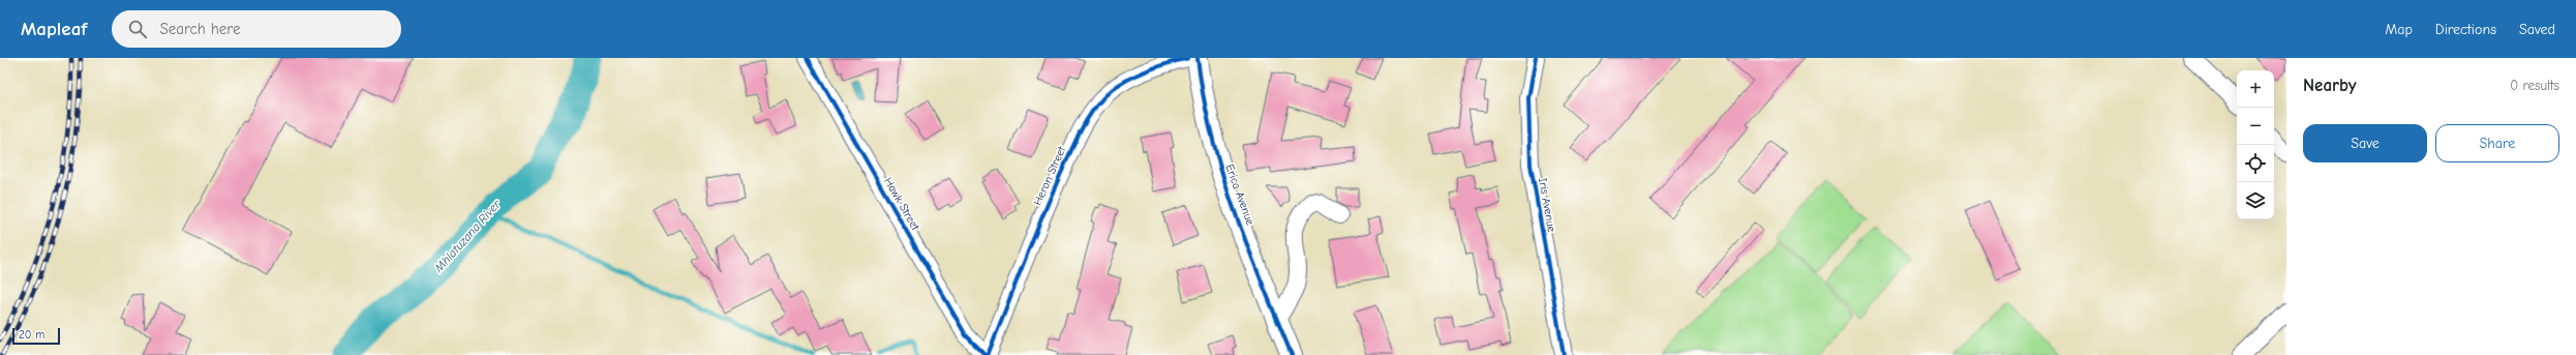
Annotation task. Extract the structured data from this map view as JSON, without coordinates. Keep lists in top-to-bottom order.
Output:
{
  "streets": {
    "street": [
      "Heron Street",
      "Erica Avenue",
      "Hawk Street",
      "Iris Avenue"
    ]
  },
  "crossings": [
    ["Heron Street", "Hawk Street"]
  ],
  "water": ["Mhlatuzana River"],
  "scale_bar": "20 m",
  "page": {
    "header": "Mapleaf",
    "search": "Search here",
    "nav": ["Map", "Directions", "Saved"],
    "heading": ["Nearby", "0 results"],
    "map_buttons": ["+", "−"],
    "buttons": ["Save", "Share"],
    "scale": "20 m"
  }
}
